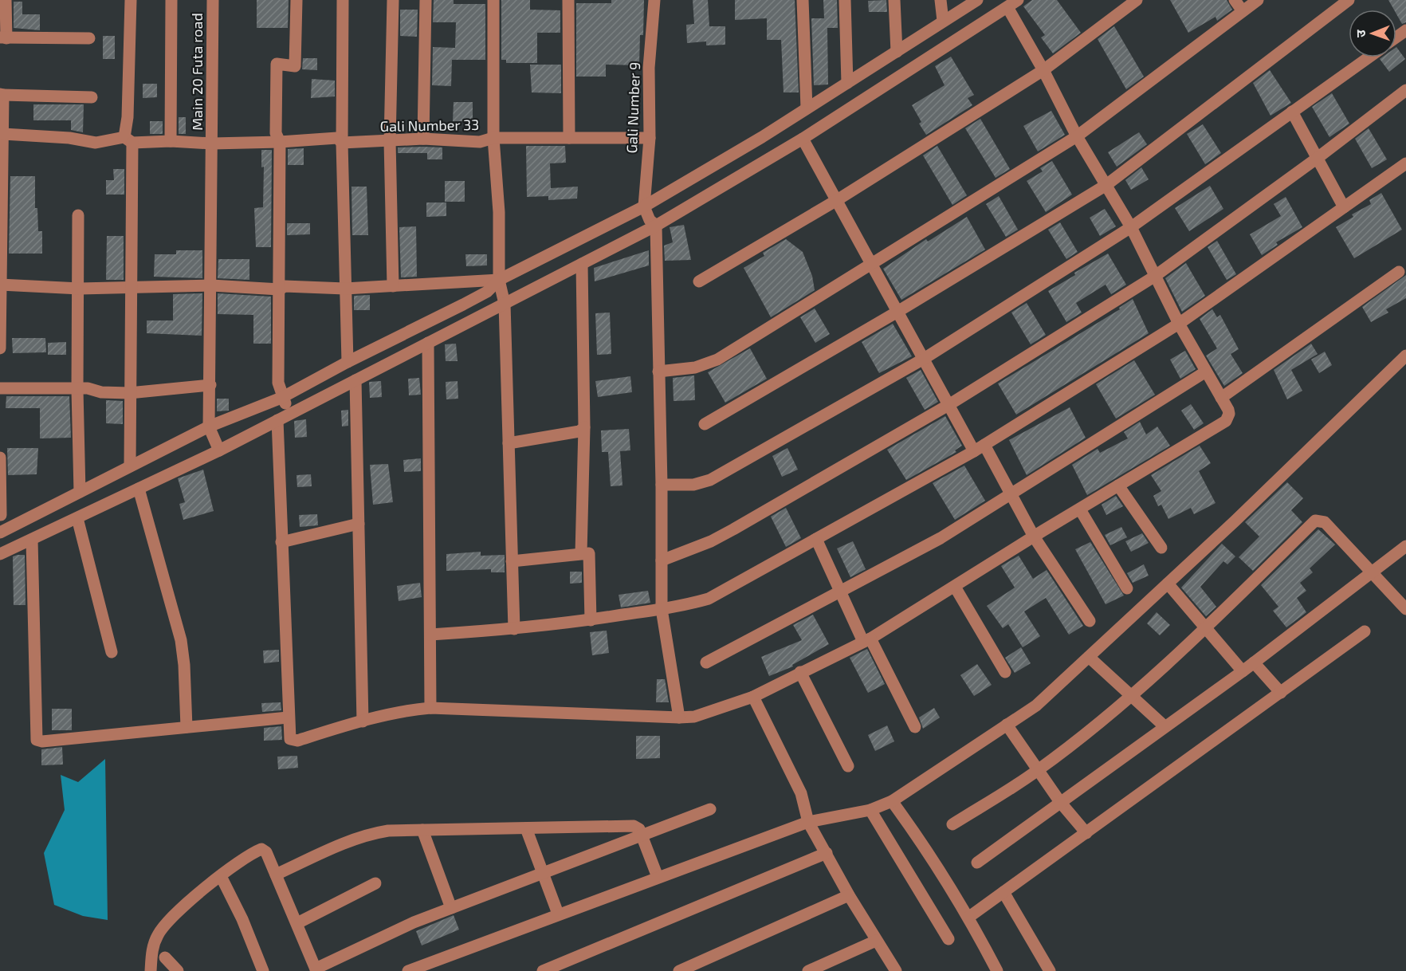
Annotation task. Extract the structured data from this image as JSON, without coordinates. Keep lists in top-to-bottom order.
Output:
{
  "streets": {
    "street": ["Main 20 Futa road", "Gali Number 9", "Gali Number 33"]
  },
  "crossings": [
    ["Main 20 Futa road", "Gali Number 33"],
    ["Gali Number 9", "Gali Number 33"]
  ],
  "north": "left"
}
